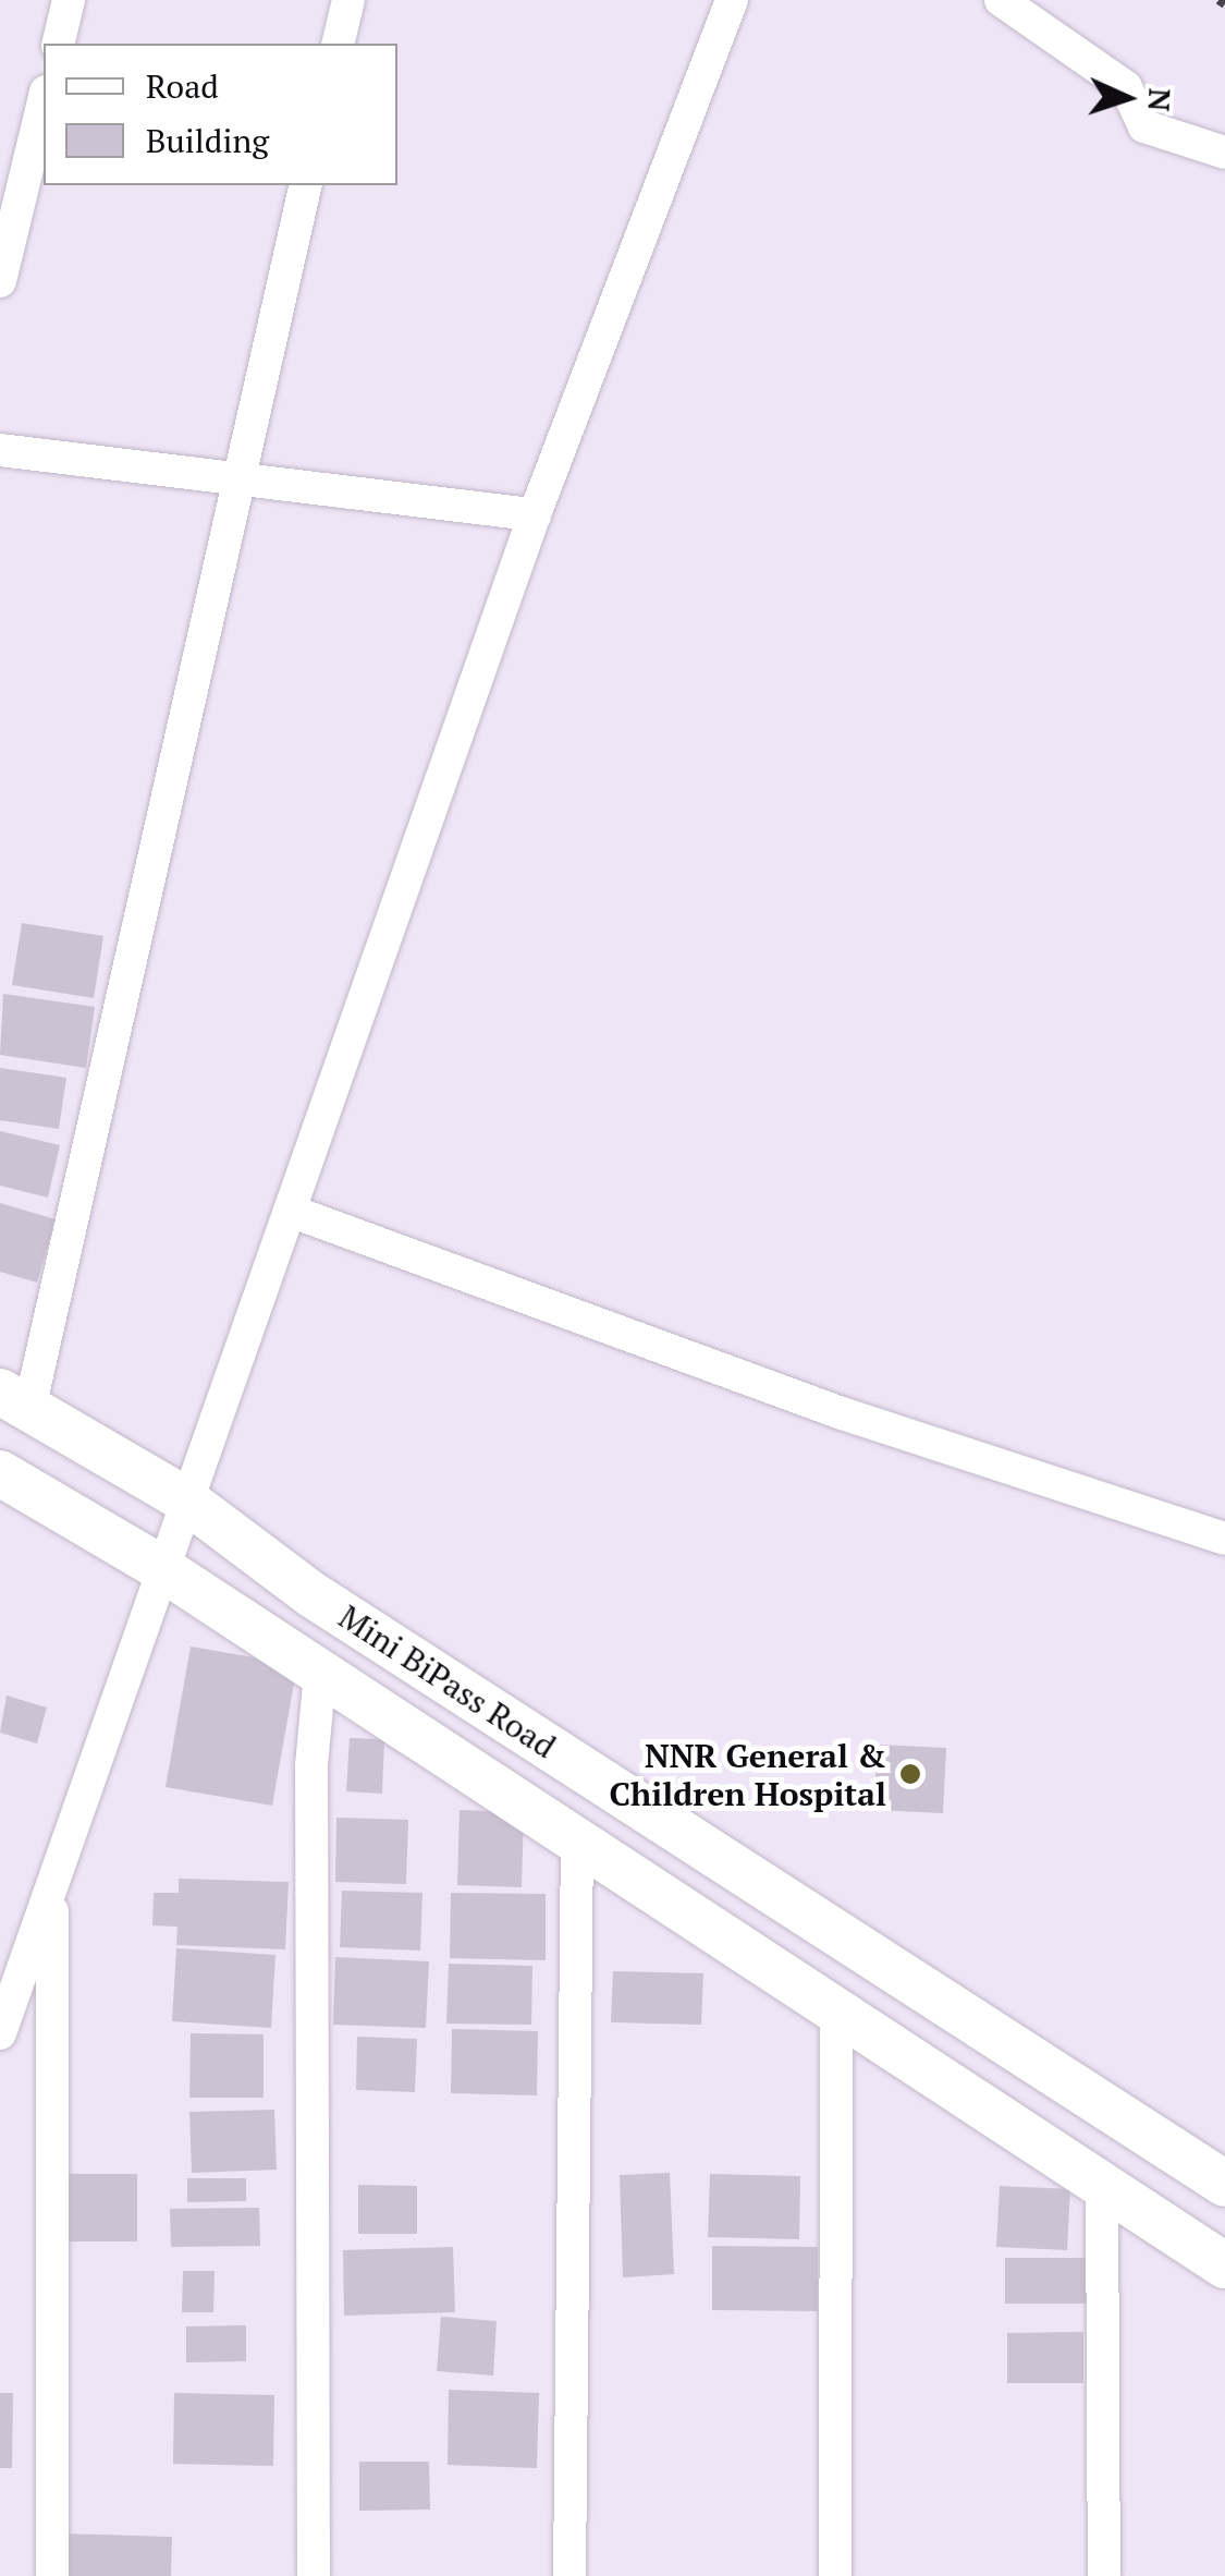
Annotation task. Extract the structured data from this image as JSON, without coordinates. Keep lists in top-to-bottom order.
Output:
{
  "streets": {
    "street": ["Mini BiPass Road"]
  },
  "places": ["NNR General & Children Hospital"],
  "legend": ["Road", "Building"],
  "north": "right"
}
